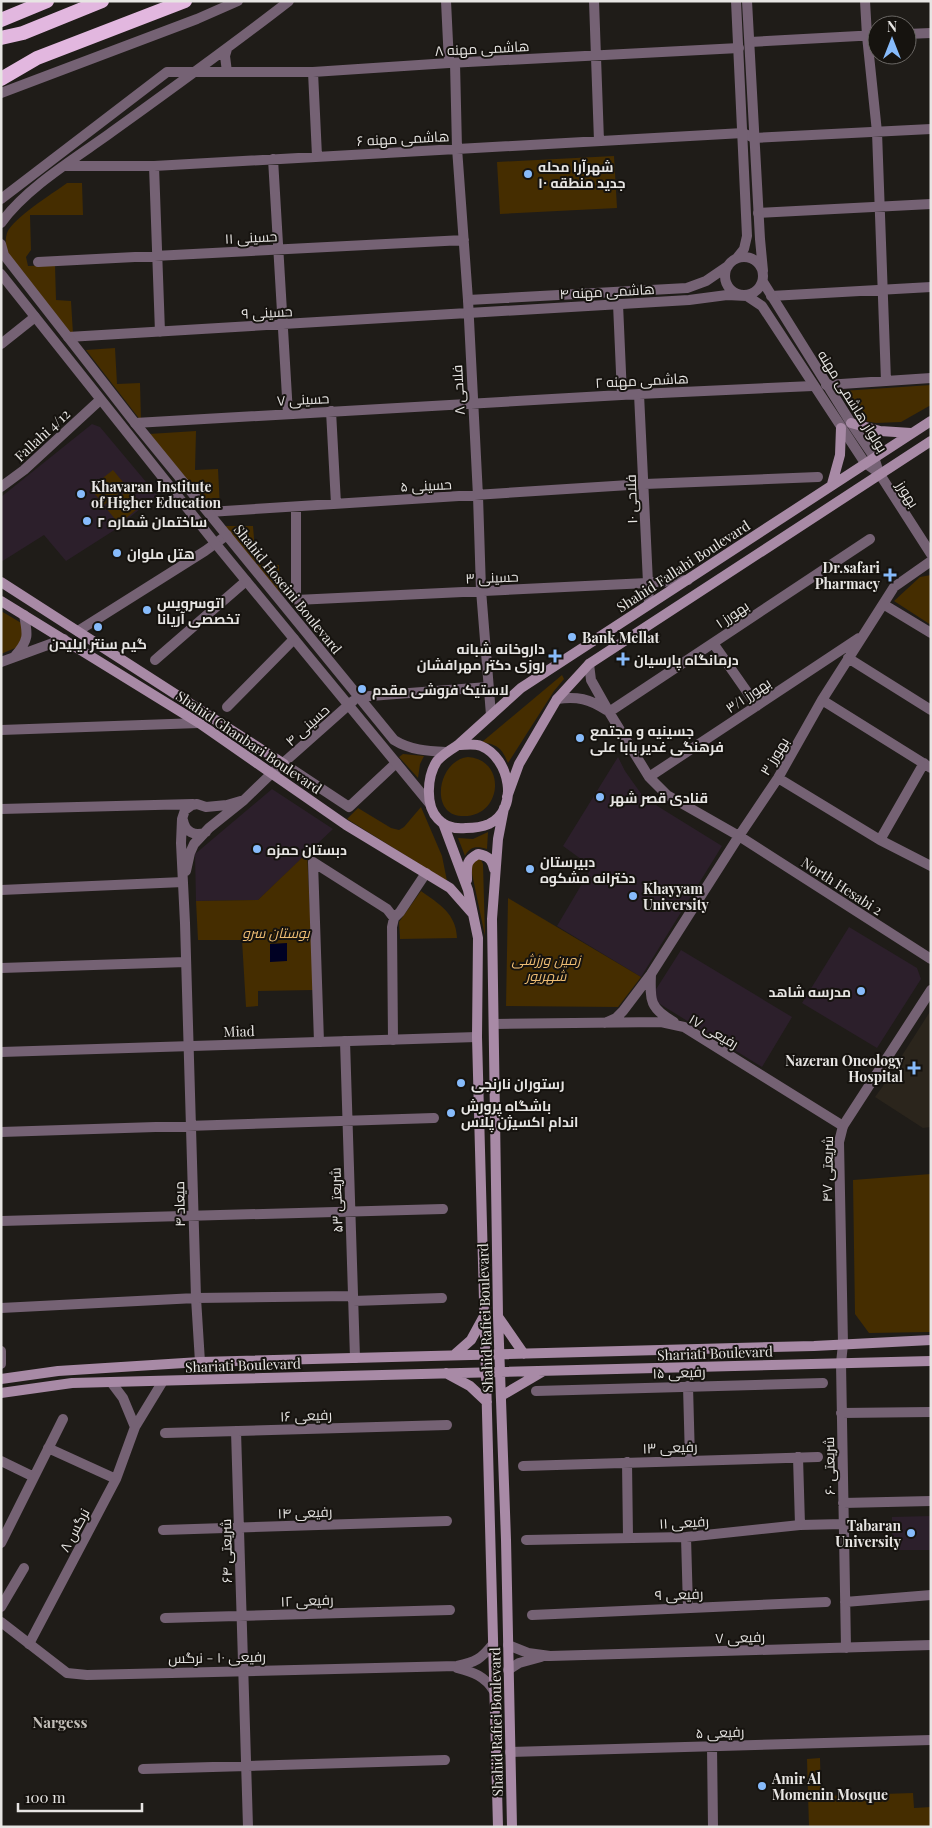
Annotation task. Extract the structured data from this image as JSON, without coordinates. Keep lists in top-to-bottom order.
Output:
{
  "streets": {
    "main road": [
      "Shahid Fallahi Boulevard",
      "Shahid Ghanbari Boulevard",
      "Shahid Rafiei Boulevard",
      "Shariati Boulevard"
    ],
    "street": [
      "هاشمی مهنه ۸",
      "هاشمی مهنه ۶",
      "حسینی ۱۱",
      "هاشمی مهنه ۴",
      "حسینی ۹",
      "هاشمی مهنه ۲",
      "فلاحی ۸",
      "حسینی ۷",
      "بولوار هاشمی مهنه",
      "Fallahi 4/12",
      "حسینی ۵",
      "بهورز",
      "فلاحی ۱۰",
      "حسینی ۳",
      "Shahid Hoseini Boulevard",
      "بهورز ۱",
      "بهورز ۳/۱",
      "حسینی ۴",
      "بهورز ۳",
      "North Hesabi 2",
      "Miad",
      "رفیعی ۱۷",
      "شریعتی ۴۷",
      "شریعتی ۵۳",
      "میعاد ۴",
      "رفیعی ۱۵",
      "رفیعی ۱۶",
      "رفیعی ۱۳",
      "شریعتی ۶۰",
      "رفیعی ۱۴",
      "رفیعی ۱۱",
      "نرگس ۸",
      "شریعتی ۶۴",
      "رفیعی ۹",
      "رفیعی ۱۲",
      "رفیعی ۷",
      "رفیعی ۱۰ - نرگس",
      "رفیعی ۵"
    ]
  },
  "crossings": [
    ["هاشمی مهنه ۸", "فلاحی ۸"],
    ["هاشمی مهنه ۶", "فلاحی ۸"],
    ["حسینی ۱۱", "فلاحی ۸"],
    ["هاشمی مهنه ۴", "حسینی ۹"],
    ["هاشمی مهنه ۴", "فلاحی ۸"],
    ["هاشمی مهنه ۴", "بولوار هاشمی مهنه"],
    ["حسینی ۹", "فلاحی ۸"],
    ["حسینی ۹", "Shahid Hoseini Boulevard"],
    ["هاشمی مهنه ۲", "فلاحی ۸"],
    ["هاشمی مهنه ۲", "حسینی ۷"],
    ["هاشمی مهنه ۲", "بولوار هاشمی مهنه"],
    ["هاشمی مهنه ۲", "فلاحی ۱۰"],
    ["فلاحی ۸", "حسینی ۷"],
    ["فلاحی ۸", "حسینی ۵"],
    ["فلاحی ۸", "Shahid Fallahi Boulevard"],
    ["فلاحی ۸", "حسینی ۳"],
    ["حسینی ۷", "Shahid Hoseini Boulevard"],
    ["بولوار هاشمی مهنه", "بهورز"],
    ["بولوار هاشمی مهنه", "Shahid Fallahi Boulevard"],
    ["Fallahi 4/12", "Shahid Hoseini Boulevard"],
    ["حسینی ۵", "فلاحی ۱۰"],
    ["حسینی ۵", "حسینی ۳"],
    ["حسینی ۵", "Shahid Hoseini Boulevard"],
    ["فلاحی ۱۰", "Shahid Fallahi Boulevard"],
    ["فلاحی ۱۰", "حسینی ۳"],
    ["Shahid Fallahi Boulevard", "حسینی ۳"],
    ["Shahid Fallahi Boulevard", "Shahid Hoseini Boulevard"],
    ["Shahid Fallahi Boulevard", "Shahid Rafiei Boulevard"],
    ["Shahid Hoseini Boulevard", "حسینی ۴"],
    ["Shahid Hoseini Boulevard", "Shahid Rafiei Boulevard"],
    ["بهورز ۱", "North Hesabi 2"],
    ["بهورز ۳/۱", "بهورز ۳"],
    ["بهورز ۳/۱", "North Hesabi 2"],
    ["حسینی ۴", "Shahid Ghanbari Boulevard"],
    ["حسینی ۴", "میعاد ۴"],
    ["Shahid Ghanbari Boulevard", "Shahid Rafiei Boulevard"],
    ["بهورز ۳", "North Hesabi 2"],
    ["بهورز ۳", "رفیعی ۱۷"],
    ["Miad", "شریعتی ۵۳"],
    ["Miad", "میعاد ۴"],
    ["Miad", "Shahid Rafiei Boulevard"],
    ["رفیعی ۱۷", "شریعتی ۴۷"],
    ["رفیعی ۱۷", "Shahid Rafiei Boulevard"],
    ["شریعتی ۴۷", "Shariati Boulevard"],
    ["شریعتی ۴۷", "شریعتی ۶۰"],
    ["شریعتی ۵۳", "Shariati Boulevard"],
    ["میعاد ۴", "Shariati Boulevard"],
    ["Shahid Rafiei Boulevard", "Shariati Boulevard"],
    ["Shahid Rafiei Boulevard", "رفیعی ۵"],
    ["Shariati Boulevard", "شریعتی ۶۰"],
    ["Shariati Boulevard", "نرگس ۸"],
    ["رفیعی ۱۶", "شریعتی ۶۴"],
    ["شریعتی ۶۰", "رفیعی ۱۱"],
    ["شریعتی ۶۰", "رفیعی ۷"],
    ["رفیعی ۱۴", "شریعتی ۶۴"],
    ["نرگس ۸", "رفیعی ۱۰ - نرگس"],
    ["شریعتی ۶۴", "رفیعی ۱۲"],
    ["شریعتی ۶۴", "رفیعی ۱۰ - نرگس"]
  ],
  "districts": ["Nargess"],
  "parks": ["بوستان سرو", "زمین ورزشی شهریور"],
  "places": {
    "other": [
      "شهرآرا محله جدید منطقه ۱۰",
      "Khavaran Institute of Higher Education",
      "ساختمان شماره ۲",
      "هتل ملوان",
      "اتوسرویس تخصصی آریانا",
      "گیم سنتر ایلیدن",
      "Bank Mellat",
      "لاستیک فروشی مقدم",
      "جسینیه و مجتمع فرهنگی غدیر بابا علی",
      "قنادی قصر شهر",
      "دبستان حمزه",
      "دبیرستان دخترانه مشکوه",
      "Khayyam University",
      "مدرسه شاهد",
      "رستوران نارنجی",
      "باشگاه پرورش اندام اکسیژن پلاس",
      "Tabaran University",
      "Amir Al Momenin Mosque"
    ],
    "health": [
      "Dr.safari Pharmacy",
      "داروخانه شبانه روزی دکتر مهرافشان",
      "درمانگاه پارسیان",
      "Nazeran Oncology Hospital"
    ]
  },
  "scale_bar": "100 m",
  "north": "top"
}
